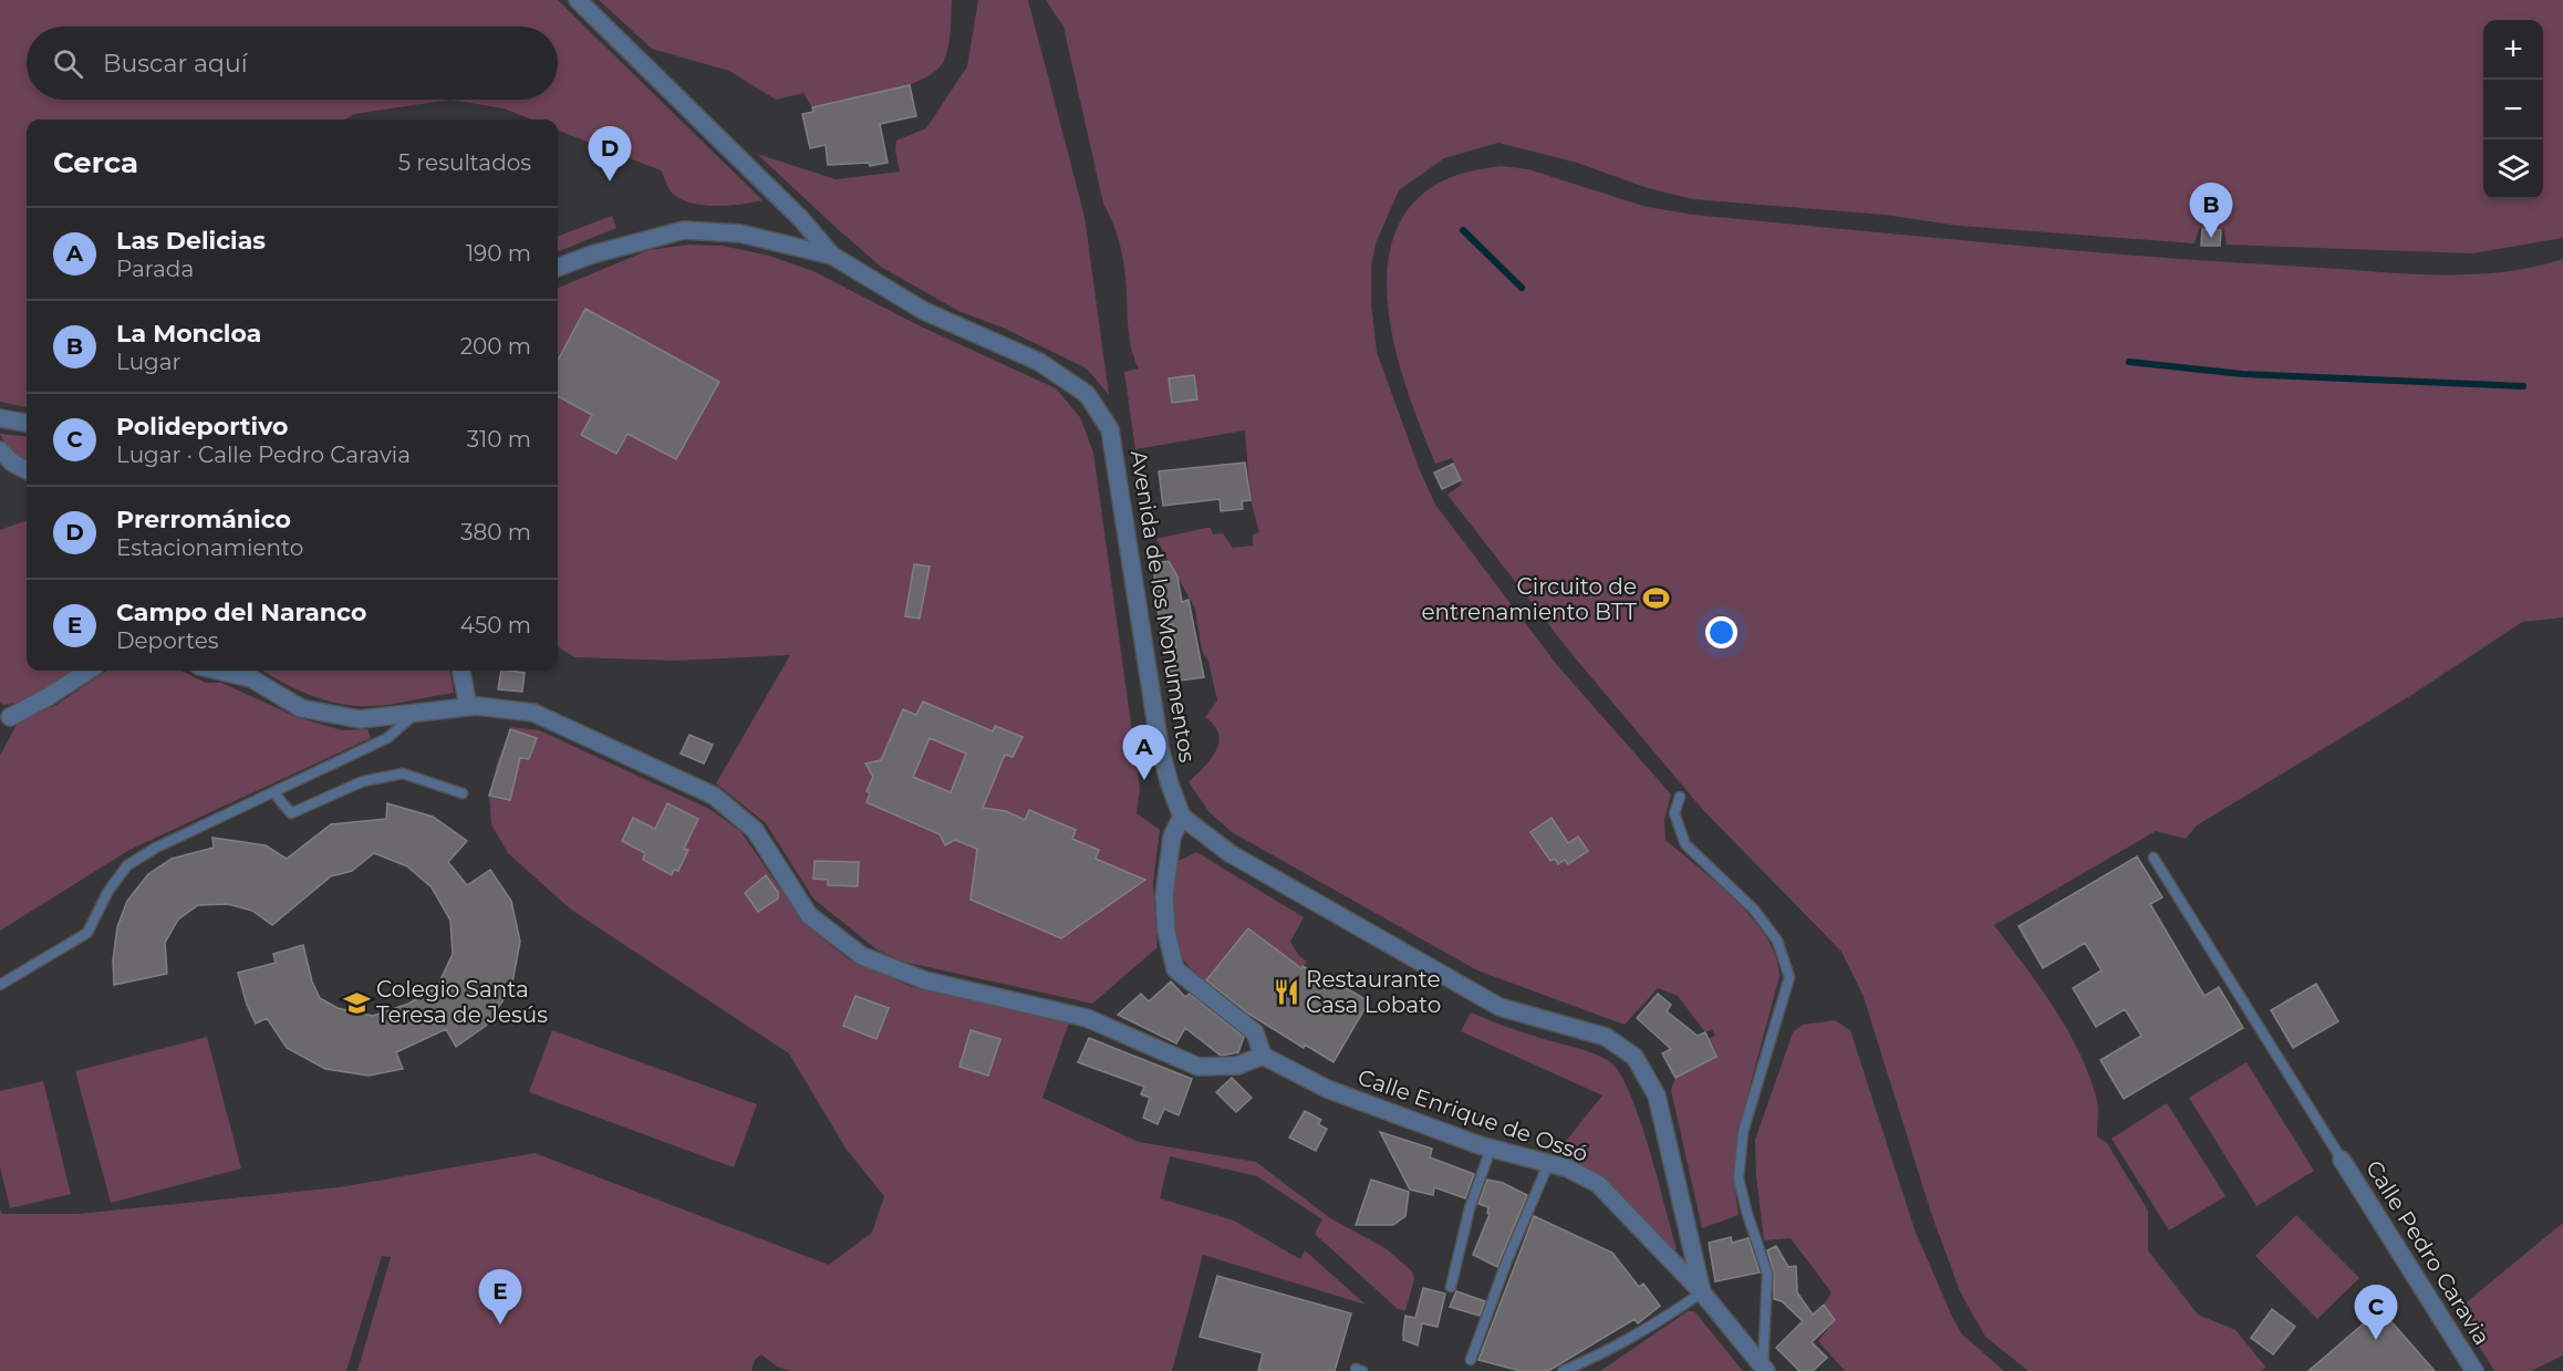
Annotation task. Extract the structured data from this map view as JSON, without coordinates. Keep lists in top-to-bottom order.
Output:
{
  "streets": {
    "street": ["Avenida de los Monumentos", "Calle Enrique de Ossó", "Calle Pedro Caravia"]
  },
  "places": {
    "sports": ["Circuito de entrenamiento BTT"],
    "restaurant": ["Restaurante Casa Lobato"],
    "school or university": ["Colegio Santa Teresa de Jesús"]
  },
  "page": {
    "map_buttons": ["+", "−"],
    "search": "Buscar aquí",
    "heading": ["Cerca", "5 resultados"],
    "pins": [
      "D",
      "B",
      "A",
      "E",
      "C"
    ],
    "list": [
      {
        "mark": "A",
        "name": "Las Delicias",
        "note": "Parada",
        "value": "190 m"
      },
      {
        "mark": "B",
        "name": "La Moncloa",
        "note": "Lugar",
        "value": "200 m"
      },
      {
        "mark": "C",
        "name": "Polideportivo",
        "note": "Lugar · Calle Pedro Caravia",
        "value": "310 m"
      },
      {
        "mark": "D",
        "name": "Prerrománico",
        "note": "Estacionamiento",
        "value": "380 m"
      },
      {
        "mark": "E",
        "name": "Campo del Naranco",
        "note": "Deportes",
        "value": "450 m"
      }
    ]
  }
}
